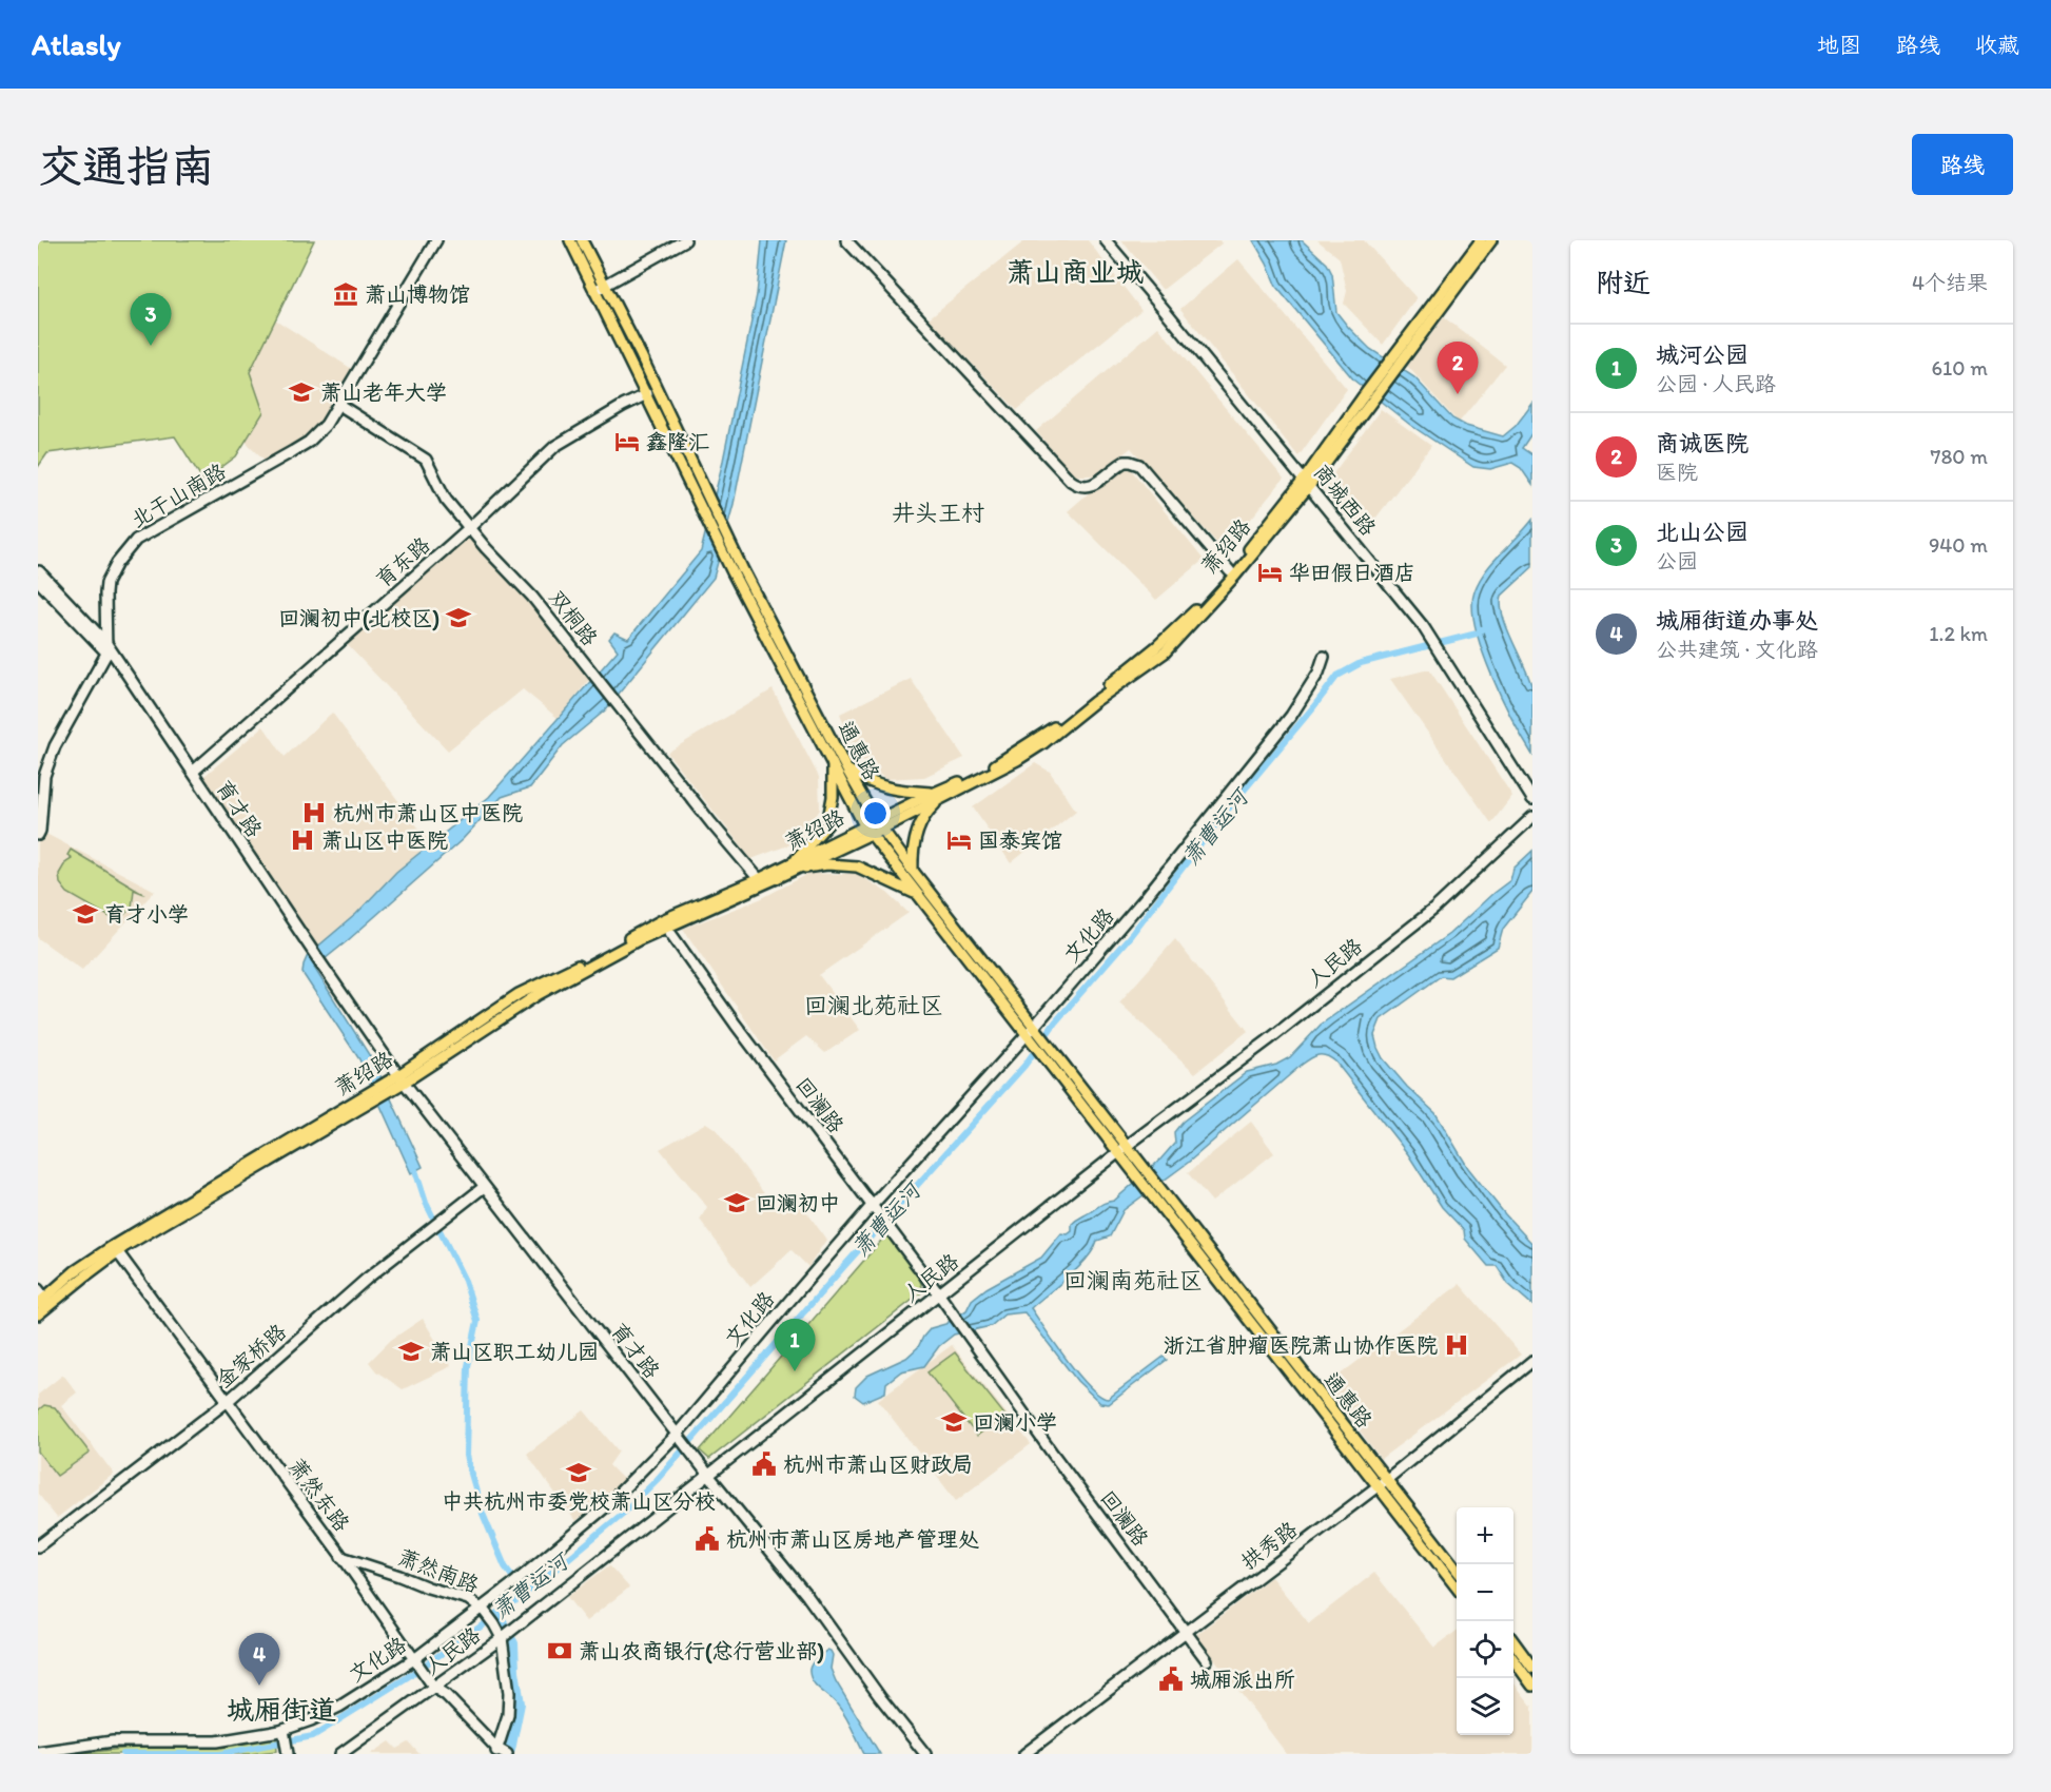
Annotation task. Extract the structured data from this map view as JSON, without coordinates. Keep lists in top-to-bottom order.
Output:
{
  "streets": {
    "main road": ["萧绍路", "通惠路"],
    "street": [
      "北干山南路",
      "商城西路",
      "育东路",
      "双桐路",
      "育才路",
      "文化路",
      "人民路",
      "回澜路",
      "金家桥路",
      "萧然东路",
      "拱秀路",
      "萧然南路"
    ]
  },
  "crossings": [
    ["北干山南路", "双桐路"],
    ["北干山南路", "育才路"],
    ["商城西路", "萧绍路"],
    ["萧绍路", "双桐路"],
    ["萧绍路", "通惠路"],
    ["萧绍路", "育才路"],
    ["萧绍路", "回澜路"],
    ["萧绍路", "萧然东路"],
    ["育东路", "双桐路"],
    ["育东路", "育才路"],
    ["通惠路", "文化路"],
    ["通惠路", "拱秀路"],
    ["育才路", "文化路"],
    ["育才路", "人民路"],
    ["育才路", "金家桥路"],
    ["文化路", "回澜路"],
    ["文化路", "萧然东路"],
    ["文化路", "萧然南路"],
    ["人民路", "回澜路"],
    ["人民路", "萧然东路"],
    ["人民路", "萧然南路"],
    ["回澜路", "拱秀路"],
    ["金家桥路", "萧然东路"],
    ["萧然东路", "萧然南路"]
  ],
  "districts": [
    "萧山商业城",
    "井头王村",
    "回澜北苑社区",
    "回澜南苑社区",
    "城厢街道"
  ],
  "water": ["萧曹运河"],
  "places": {
    "museum": ["萧山博物馆"],
    "school or university": [
      "萧山老年大学",
      "回澜初中(北校区)",
      "育才小学",
      "回澜初中",
      "萧山区职工幼儿园",
      "回澜小学",
      "中共杭州市委党校萧山区分校"
    ],
    "hotel": ["鑫隆汇", "华田假日酒店", "国泰宾馆"],
    "hospital": ["杭州市萧山区中医院", "萧山区中医院", "浙江省肿瘤医院萧山协作医院"],
    "public building": ["杭州市萧山区财政局", "杭州市萧山区房地产管理处", "城厢派出所"],
    "bank": ["萧山农商银行(总行营业部)"]
  },
  "page": {
    "header": "Atlasly",
    "nav": ["地图", "路线", "收藏"],
    "buttons": "路线",
    "title": "交通指南",
    "heading": ["附近", "4个结果"],
    "pins": [
      "3",
      "2",
      "1",
      "4"
    ],
    "list": [
      {
        "mark": "1",
        "name": "城河公园",
        "note": "公园 · 人民路",
        "value": "610 m"
      },
      {
        "mark": "2",
        "name": "商诚医院",
        "note": "医院",
        "value": "780 m"
      },
      {
        "mark": "3",
        "name": "北山公园",
        "note": "公园",
        "value": "940 m"
      },
      {
        "mark": "4",
        "name": "城厢街道办事处",
        "note": "公共建筑 · 文化路",
        "value": "1.2 km"
      }
    ],
    "map_buttons": ["+", "−"]
  }
}
